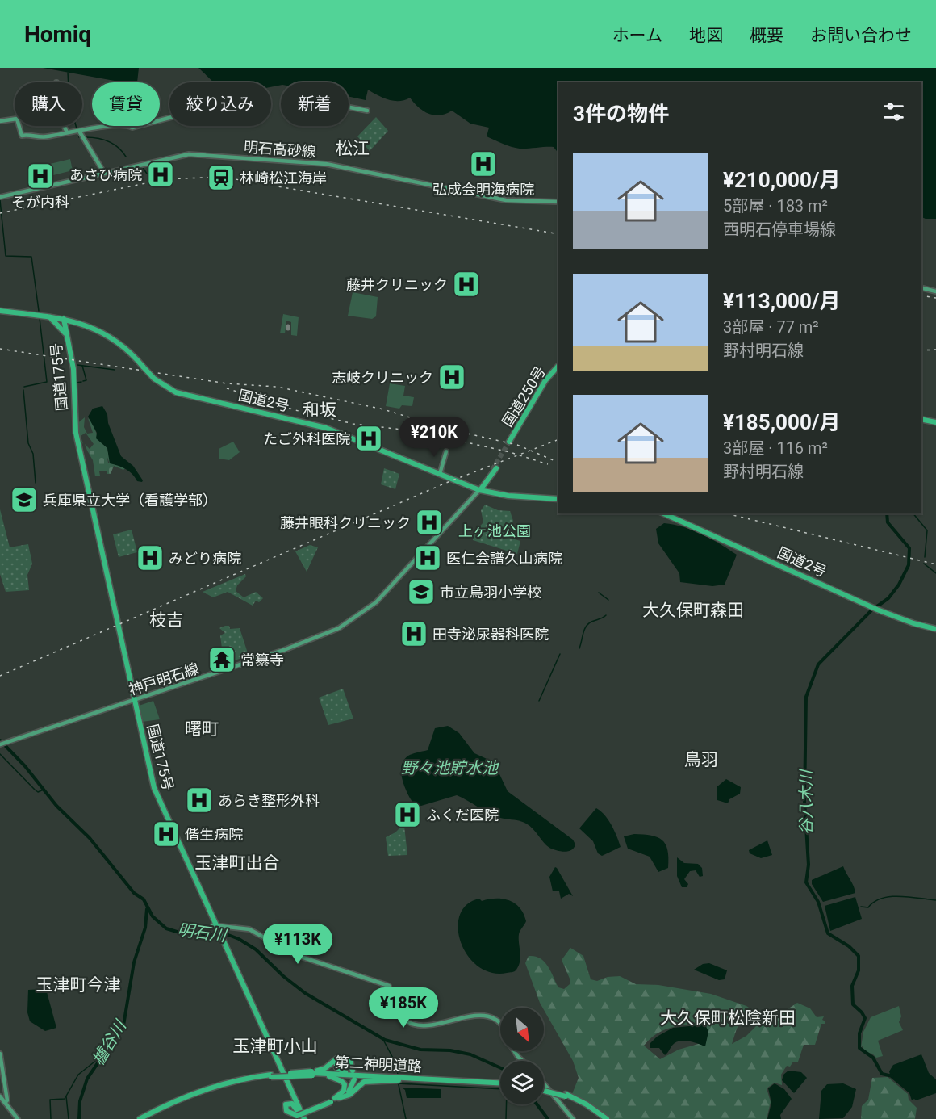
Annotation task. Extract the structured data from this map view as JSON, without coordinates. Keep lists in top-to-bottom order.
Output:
{
  "streets": {
    "highway": [
      "国道175号",
      "国道250号",
      "国道2号",
      "第二神明道路"
    ],
    "main road": ["明石高砂線", "神戸明石線"]
  },
  "crossings": [
    ["国道175号", "国道2号"],
    ["国道175号", "神戸明石線"],
    ["国道2号", "神戸明石線"]
  ],
  "districts": [
    "松江",
    "和坂",
    "大久保町森田",
    "枝吉",
    "曙町",
    "鳥羽",
    "玉津町出合",
    "玉津町今津",
    "大久保町松陰新田",
    "玉津町小山"
  ],
  "water": [
    "野々池貯水池",
    "谷八木川",
    "明石川",
    "櫨谷川"
  ],
  "parks": ["上ヶ池公園"],
  "places": {
    "hospital": [
      "弘成会明海病院",
      "あさひ病院",
      "そが内科",
      "藤井クリニック",
      "志岐クリニック",
      "たご外科医院",
      "藤井眼科クリニック",
      "みどり病院",
      "医仁会譜久山病院",
      "田寺泌尿器科医院",
      "あらき整形外科",
      "ふくだ医院",
      "偕生病院"
    ],
    "station": ["林崎松江海岸"],
    "school or university": ["兵庫県立大学（看護学部）", "市立鳥羽小学校"],
    "temple": ["常纂寺"]
  },
  "north": "bottom right",
  "page": {
    "header": "Homiq",
    "nav": [
      "ホーム",
      "地図",
      "概要",
      "お問い合わせ"
    ],
    "chip": [
      "購入",
      "賃貸",
      "絞り込み",
      "新着"
    ],
    "heading": "3件の物件",
    "list": [
      {
        "name": "¥210,000/月",
        "note": "5部屋 · 183 m² · 西明石停車場線"
      },
      {
        "name": "¥113,000/月",
        "note": "3部屋 · 77 m² · 野村明石線"
      },
      {
        "name": "¥185,000/月",
        "note": "3部屋 · 116 m² · 野村明石線"
      }
    ],
    "price": ["¥210K", "¥113K", "¥185K"]
  }
}
